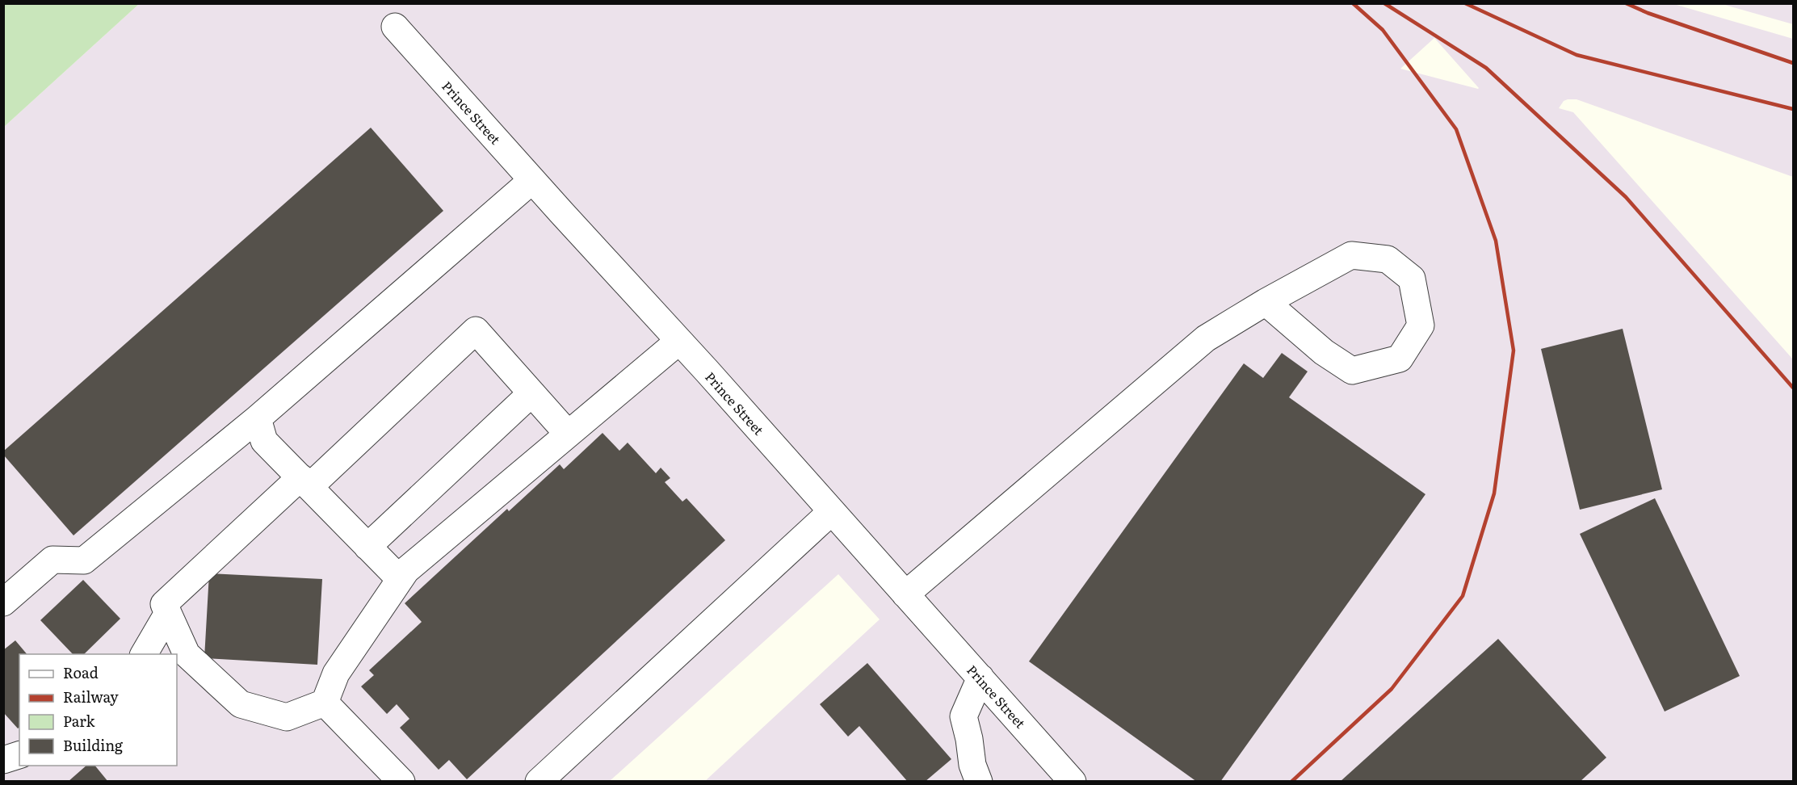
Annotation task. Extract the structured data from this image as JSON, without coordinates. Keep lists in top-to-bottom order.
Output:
{
  "streets": {
    "street": ["Prince Street"]
  },
  "legend": [
    "Road",
    "Railway",
    "Park",
    "Building"
  ]
}
